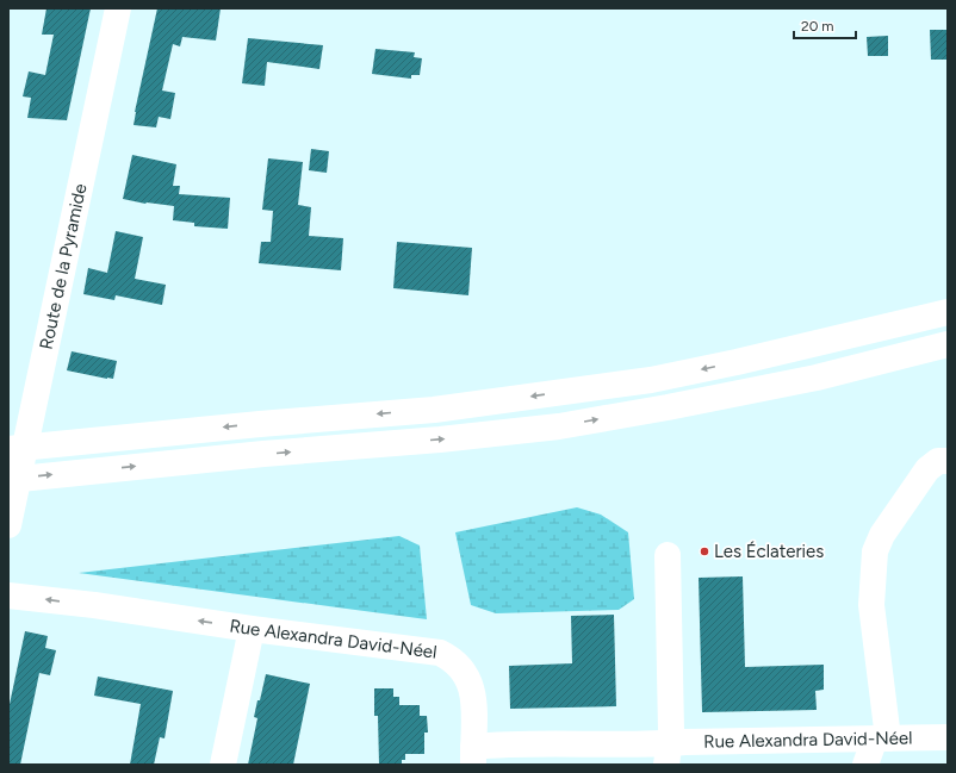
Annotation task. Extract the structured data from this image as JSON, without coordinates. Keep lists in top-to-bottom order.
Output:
{
  "streets": {
    "main road": ["Route de la Pyramide", "Rue Alexandra David-Néel"]
  },
  "places": ["Les Éclateries"],
  "scale_bar": "20 m"
}
